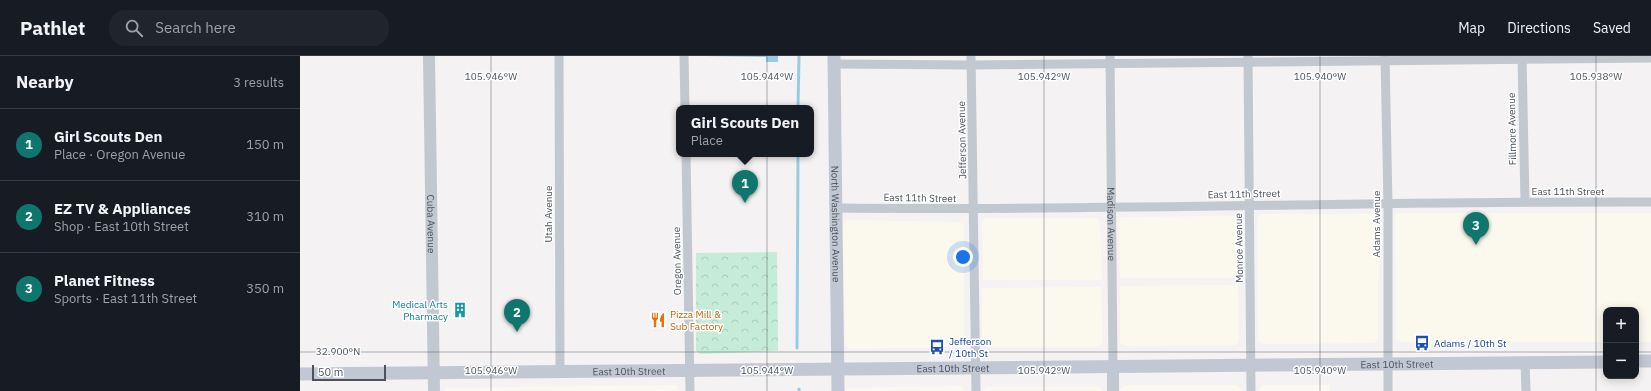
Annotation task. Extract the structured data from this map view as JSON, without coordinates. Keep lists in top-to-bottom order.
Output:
{
  "streets": {
    "main road": ["North Washington Avenue", "East 10th Street"],
    "street": [
      "Fillmore Avenue",
      "Jefferson Avenue",
      "East 11th Street",
      "Utah Avenue",
      "Madison Avenue",
      "Cuba Avenue",
      "Adams Avenue",
      "Monroe Avenue",
      "Oregon Avenue"
    ]
  },
  "crossings": [
    ["Fillmore Avenue", "East 11th Street"],
    ["Jefferson Avenue", "East 11th Street"],
    ["Jefferson Avenue", "East 10th Street"],
    ["East 11th Street", "North Washington Avenue"],
    ["East 11th Street", "Madison Avenue"],
    ["East 11th Street", "Adams Avenue"],
    ["East 11th Street", "Monroe Avenue"],
    ["Utah Avenue", "East 10th Street"],
    ["North Washington Avenue", "East 10th Street"],
    ["Madison Avenue", "East 10th Street"],
    ["Cuba Avenue", "East 10th Street"],
    ["Adams Avenue", "East 10th Street"],
    ["Monroe Avenue", "East 10th Street"],
    ["Oregon Avenue", "East 10th Street"]
  ],
  "places": {
    "building": ["Medical Arts Pharmacy"],
    "restaurant": ["Pizza Mill & Sub Factory"],
    "bus stop": ["Adams / 10th St", "Jefferson / 10th St"]
  },
  "scale_bar": "50 m",
  "page": {
    "header": "Pathlet",
    "search": "Search here",
    "nav": ["Map", "Directions", "Saved"],
    "heading": ["Nearby", "3 results"],
    "popup": ["Girl Scouts Den", "Place"],
    "list": [
      {
        "mark": "1",
        "name": "Girl Scouts Den",
        "note": "Place · Oregon Avenue",
        "value": "150 m"
      },
      {
        "mark": "2",
        "name": "EZ TV & Appliances",
        "note": "Shop · East 10th Street",
        "value": "310 m"
      },
      {
        "mark": "3",
        "name": "Planet Fitness",
        "note": "Sports · East 11th Street",
        "value": "350 m"
      }
    ],
    "pins": ["1", "3", "2"],
    "map_buttons": ["+", "−"],
    "scale": "50 m"
  },
  "coordinates": [
    "105.946°W",
    "105.944°W",
    "105.942°W",
    "105.940°W",
    "105.938°W",
    "32.900°N"
  ]
}
